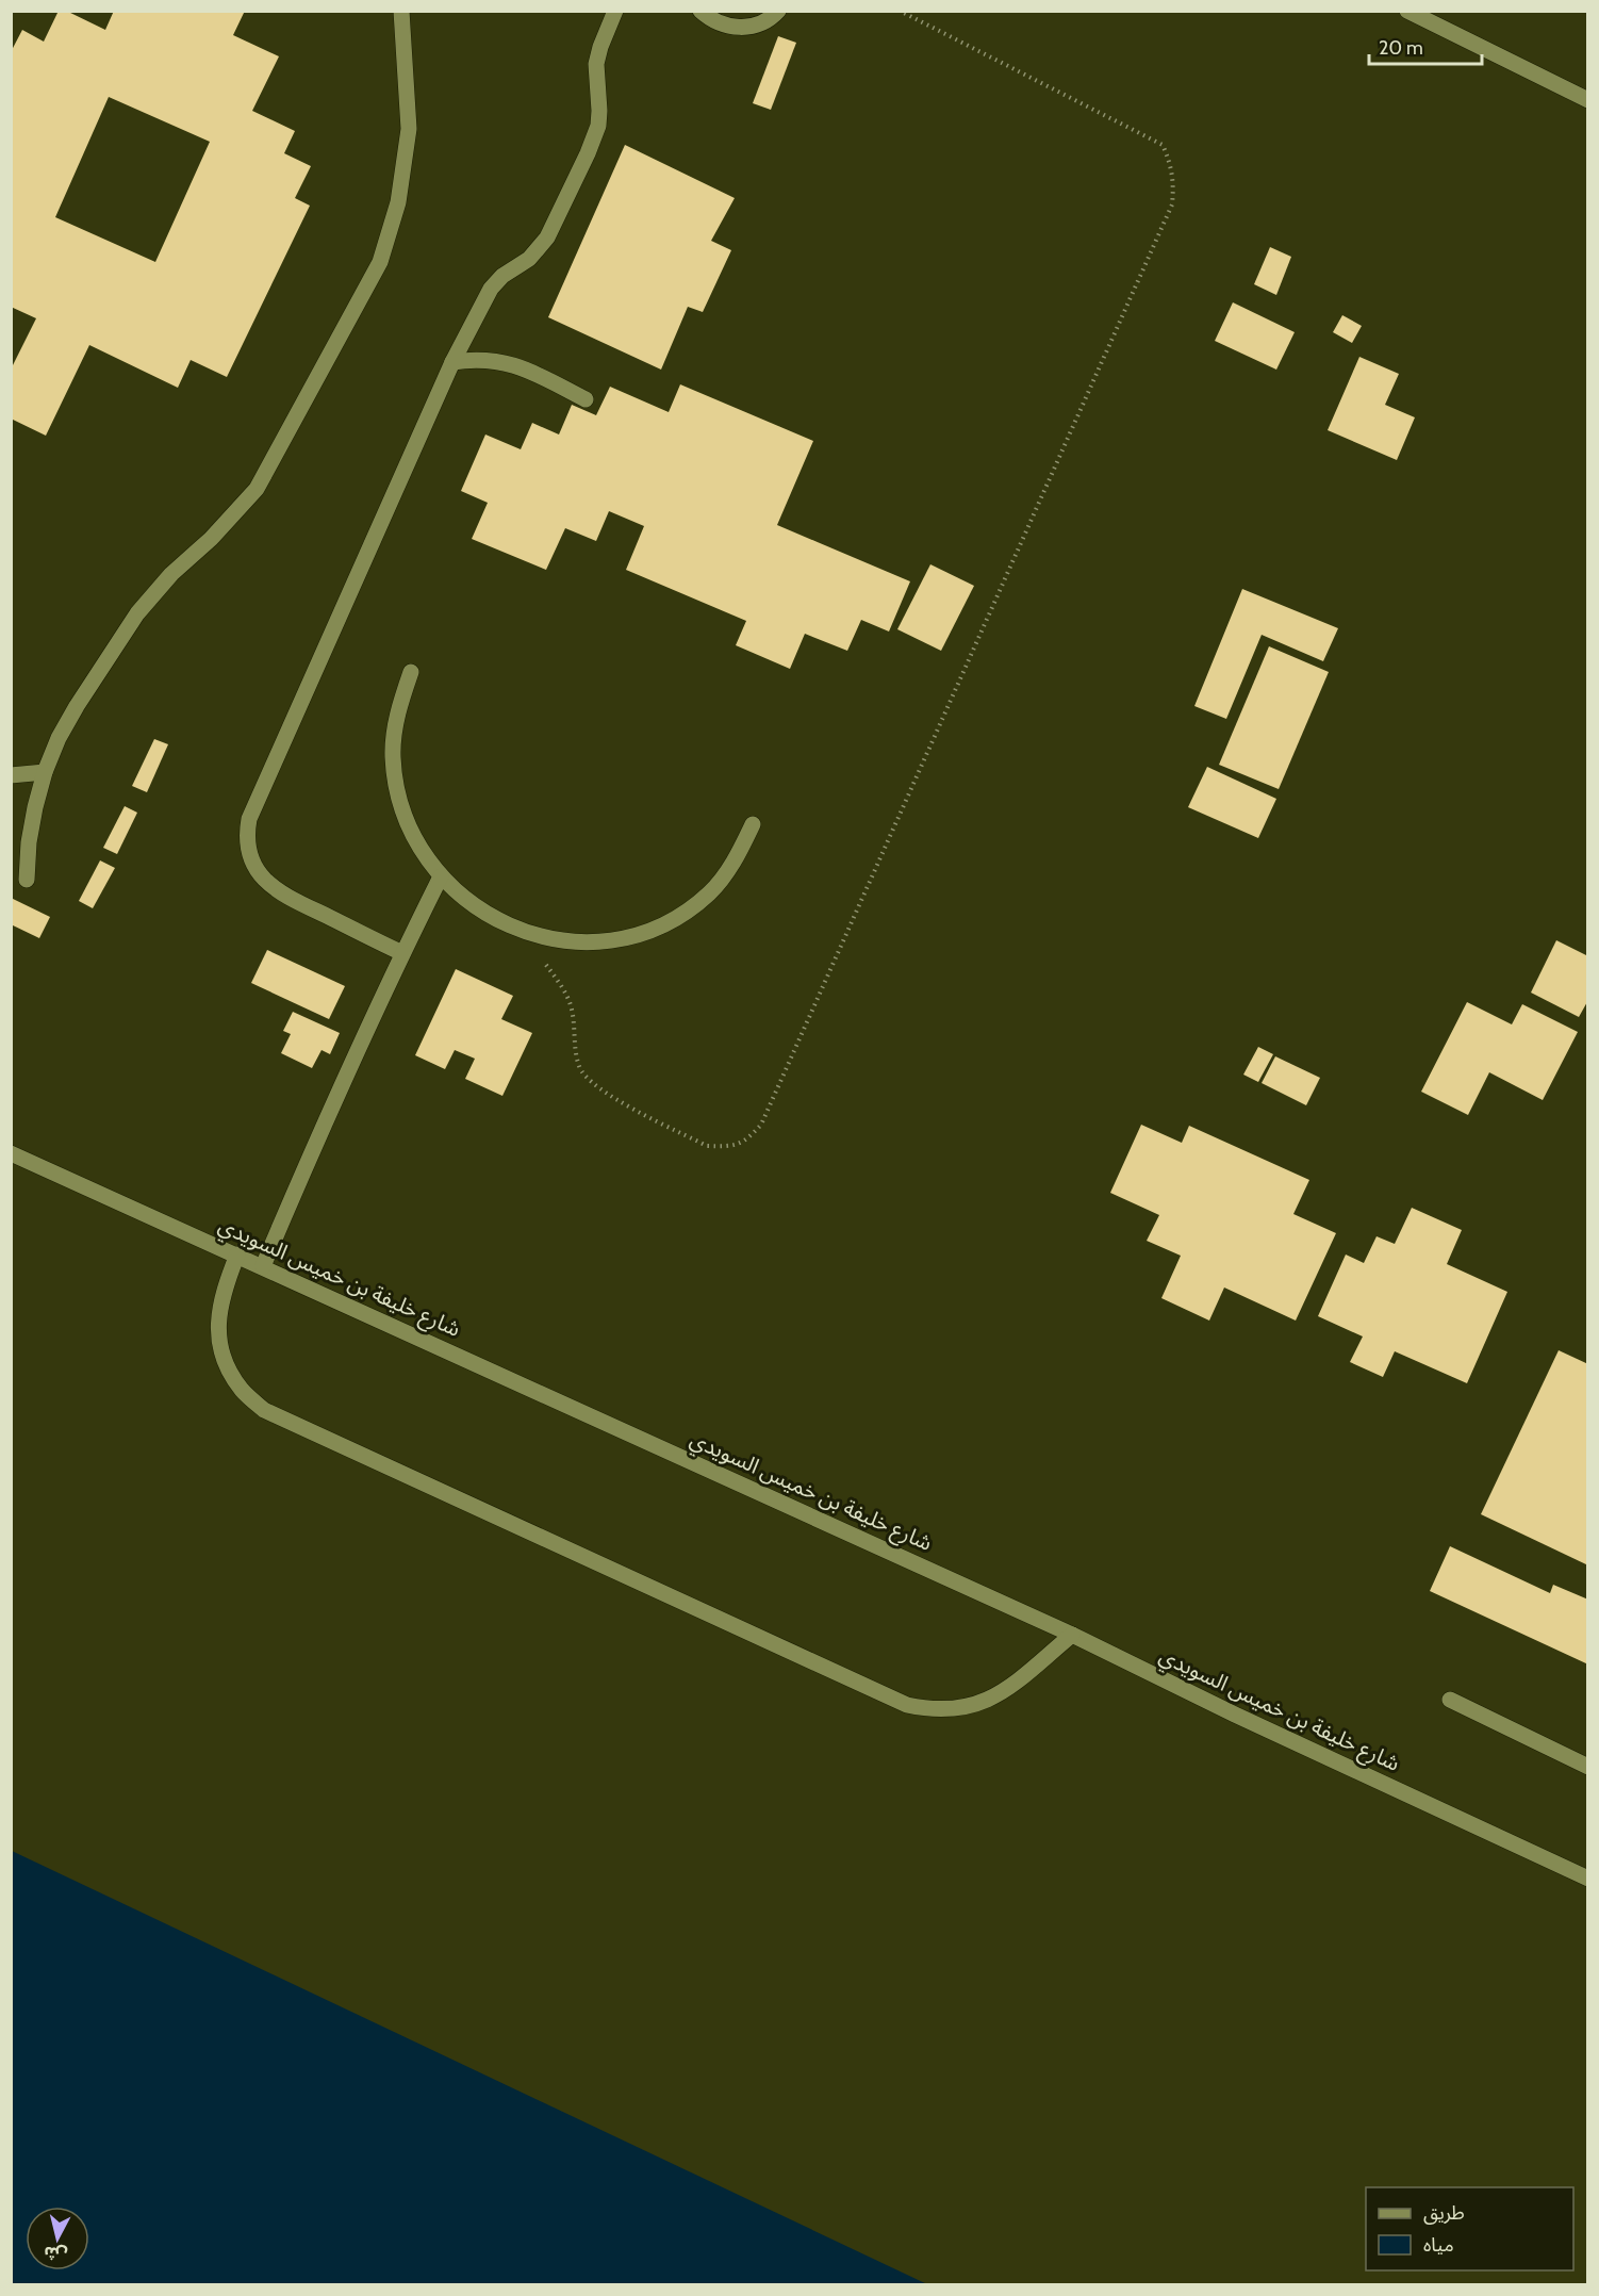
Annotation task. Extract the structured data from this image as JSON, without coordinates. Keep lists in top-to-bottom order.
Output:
{
  "streets": {
    "street": ["شارع خليفة بن خميس السويدي"]
  },
  "legend": ["طريق", "مياه"],
  "scale_bar": "20 m",
  "north": "bottom"
}
